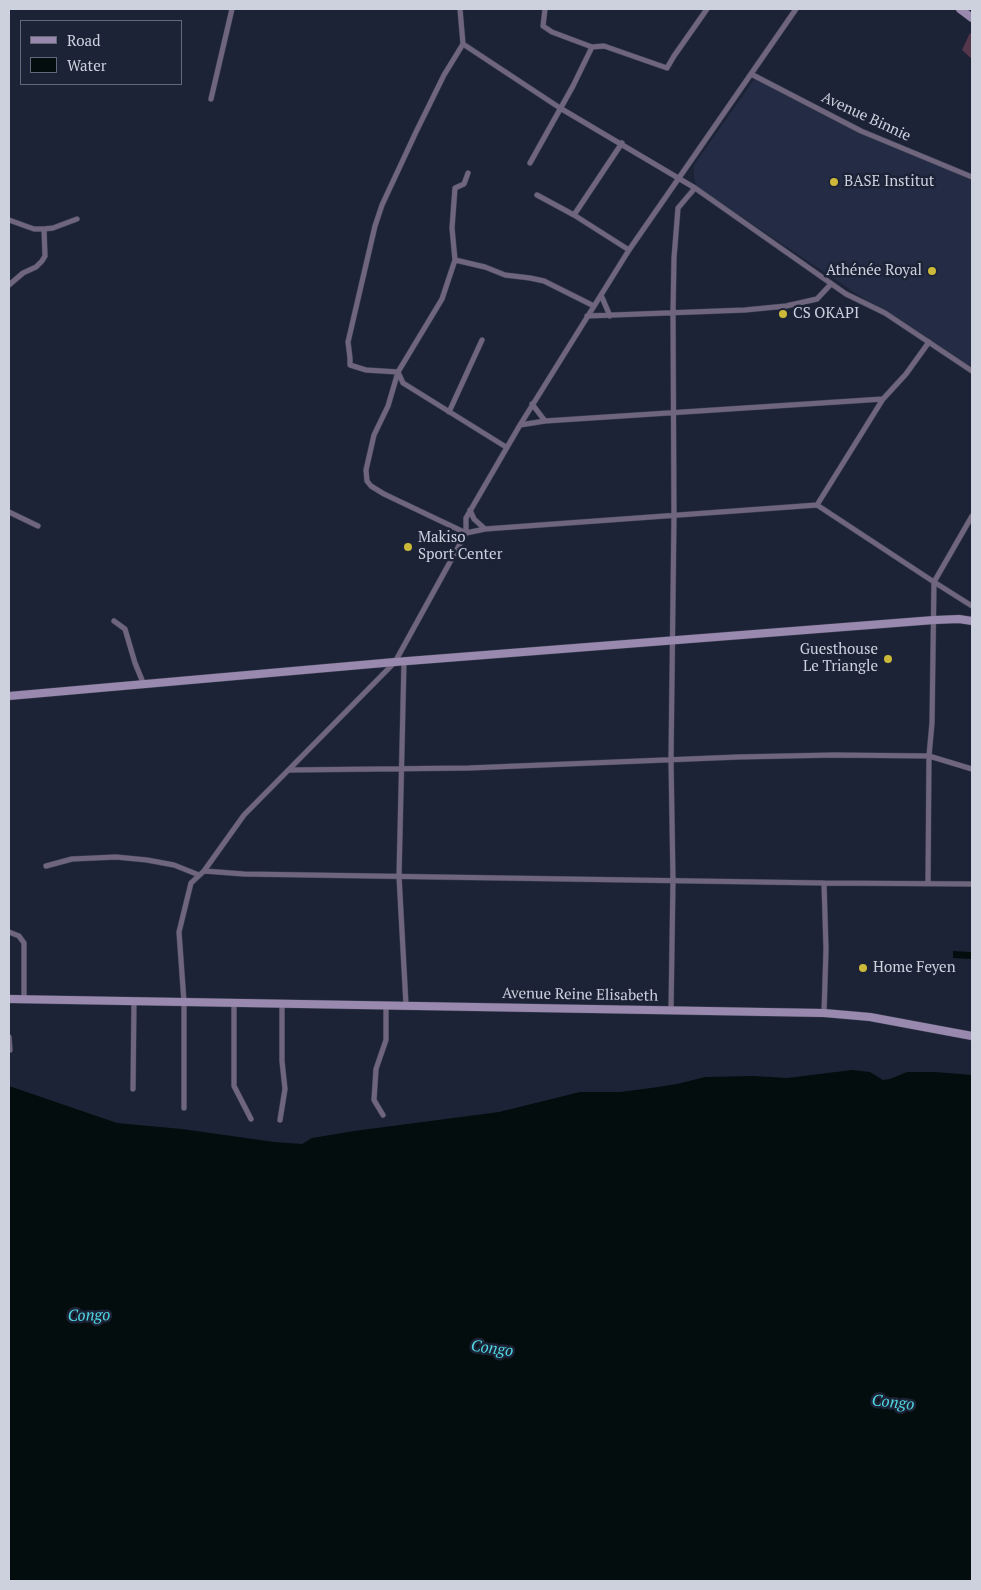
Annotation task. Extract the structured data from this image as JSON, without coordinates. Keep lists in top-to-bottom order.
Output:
{
  "streets": {
    "street": ["Avenue Binnie", "Avenue Reine Elisabeth"]
  },
  "water": ["Congo"],
  "places": [
    "BASE Institut",
    "Athénée Royal",
    "CS OKAPI",
    "Makiso Sport Center",
    "Guesthouse Le Triangle",
    "Home Feyen"
  ],
  "legend": ["Road", "Water"]
}
